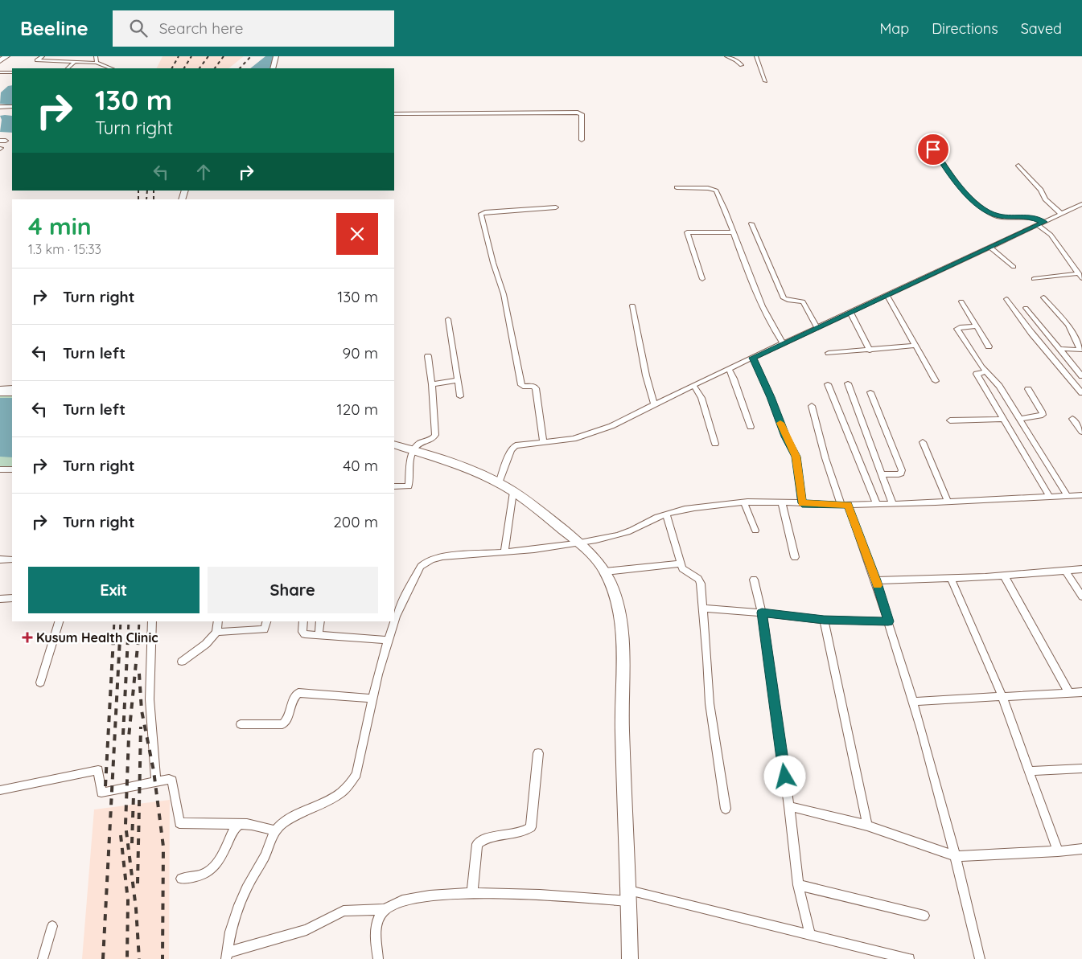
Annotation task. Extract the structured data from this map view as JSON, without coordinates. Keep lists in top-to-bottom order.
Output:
{
  "places": {
    "health": ["Kusum Health Clinic"]
  },
  "page": {
    "header": "Beeline",
    "search": "Search here",
    "nav": ["Map", "Directions", "Saved"],
    "turn": ["130 m", "Turn right"],
    "heading": ["4 min", "1.3 km · 15:33"],
    "list": [
      {
        "name": "Turn right",
        "value": "130 m"
      },
      {
        "name": "Turn left",
        "value": "90 m"
      },
      {
        "name": "Turn left",
        "value": "120 m"
      },
      {
        "name": "Turn right",
        "value": "40 m"
      },
      {
        "name": "Turn right",
        "value": "200 m"
      }
    ],
    "buttons": ["Exit", "Share"]
  }
}
